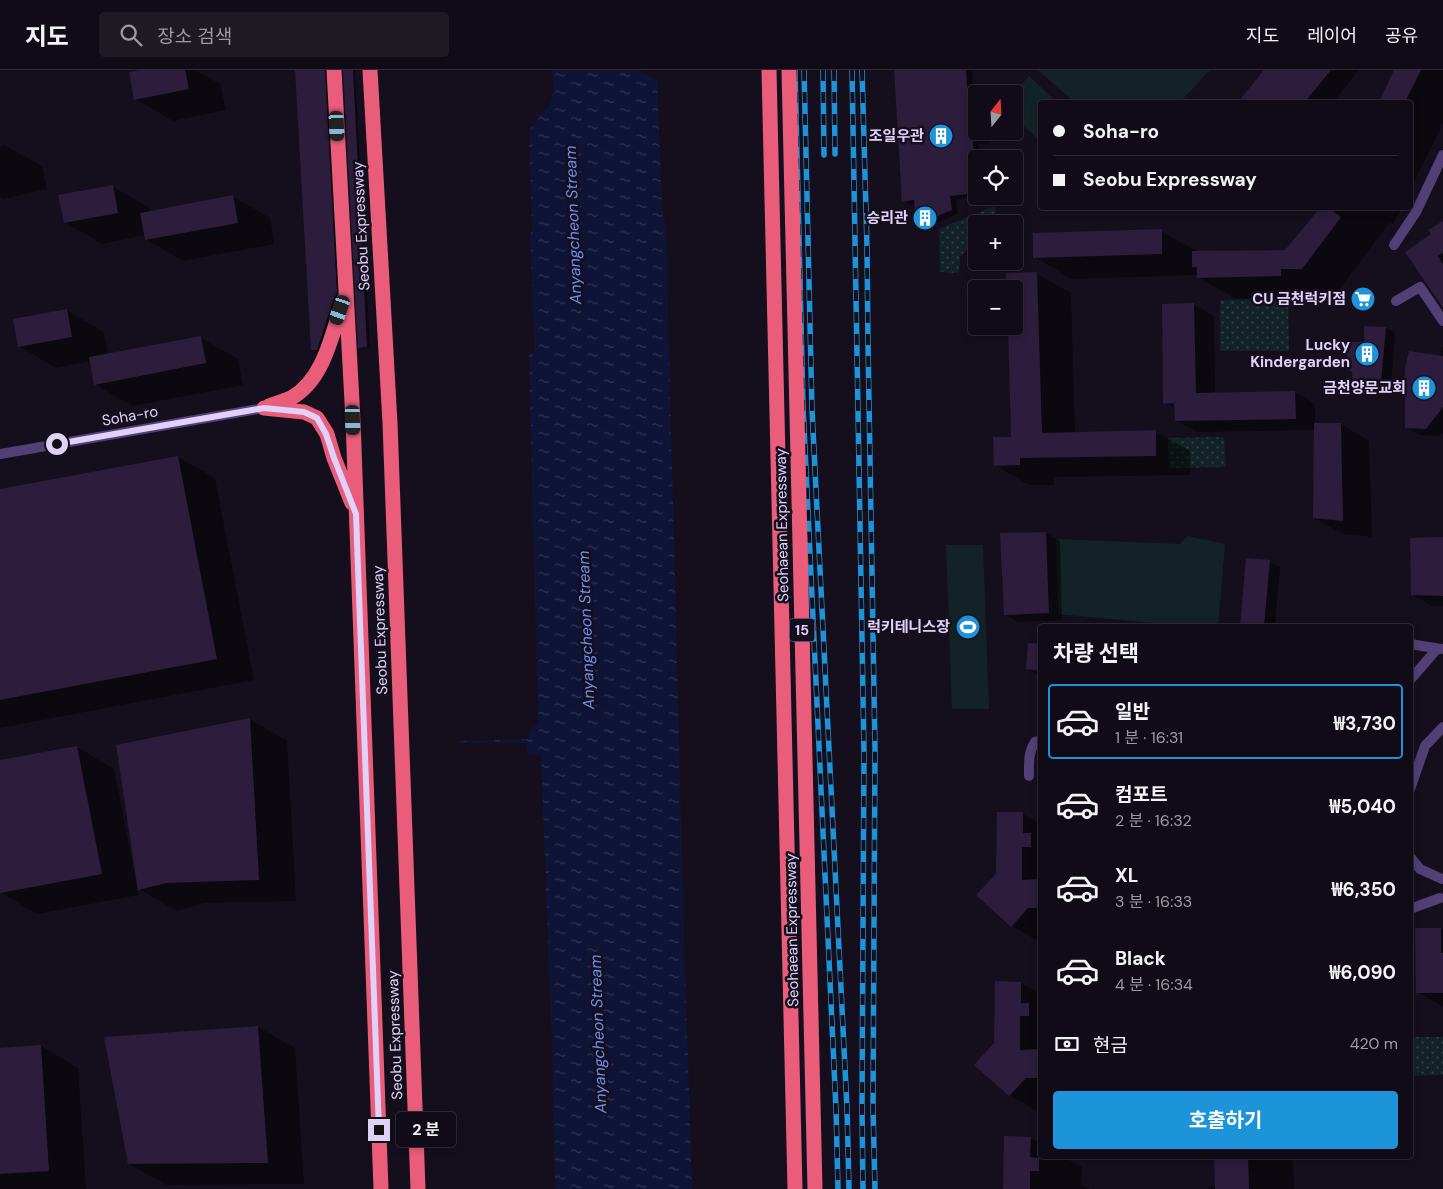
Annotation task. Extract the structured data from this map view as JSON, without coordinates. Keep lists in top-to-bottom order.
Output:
{
  "streets": {
    "highway": ["Seobu Expressway", "Seohaean Expressway", "15"],
    "street": ["Soha-ro"]
  },
  "water": ["Anyangcheon Stream"],
  "places": {
    "building": [
      "조일우관",
      "승리관",
      "Lucky Kindergarden",
      "금천양문교회"
    ],
    "supermarket": ["CU 금천럭키점"],
    "sports": ["럭키테니스장"]
  },
  "north": "top",
  "page": {
    "header": "지도",
    "search": "장소 검색",
    "nav": ["지도", "레이어", "공유"],
    "map_buttons": ["+", "−"],
    "banner": ["Soha-ro", "Seobu Expressway"],
    "heading": "차량 선택",
    "list": [
      {
        "name": "일반",
        "note": "1 분 · 16:31",
        "value": "₩3,730"
      },
      {
        "name": "컴포트",
        "note": "2 분 · 16:32",
        "value": "₩5,040"
      },
      {
        "name": "XL",
        "note": "3 분 · 16:33",
        "value": "₩6,350"
      },
      {
        "name": "Black",
        "note": "4 분 · 16:34",
        "value": "₩6,090"
      }
    ],
    "pay": ["현금", "420 m"],
    "buttons": "호출하기",
    "bubble": "2 분"
  }
}
